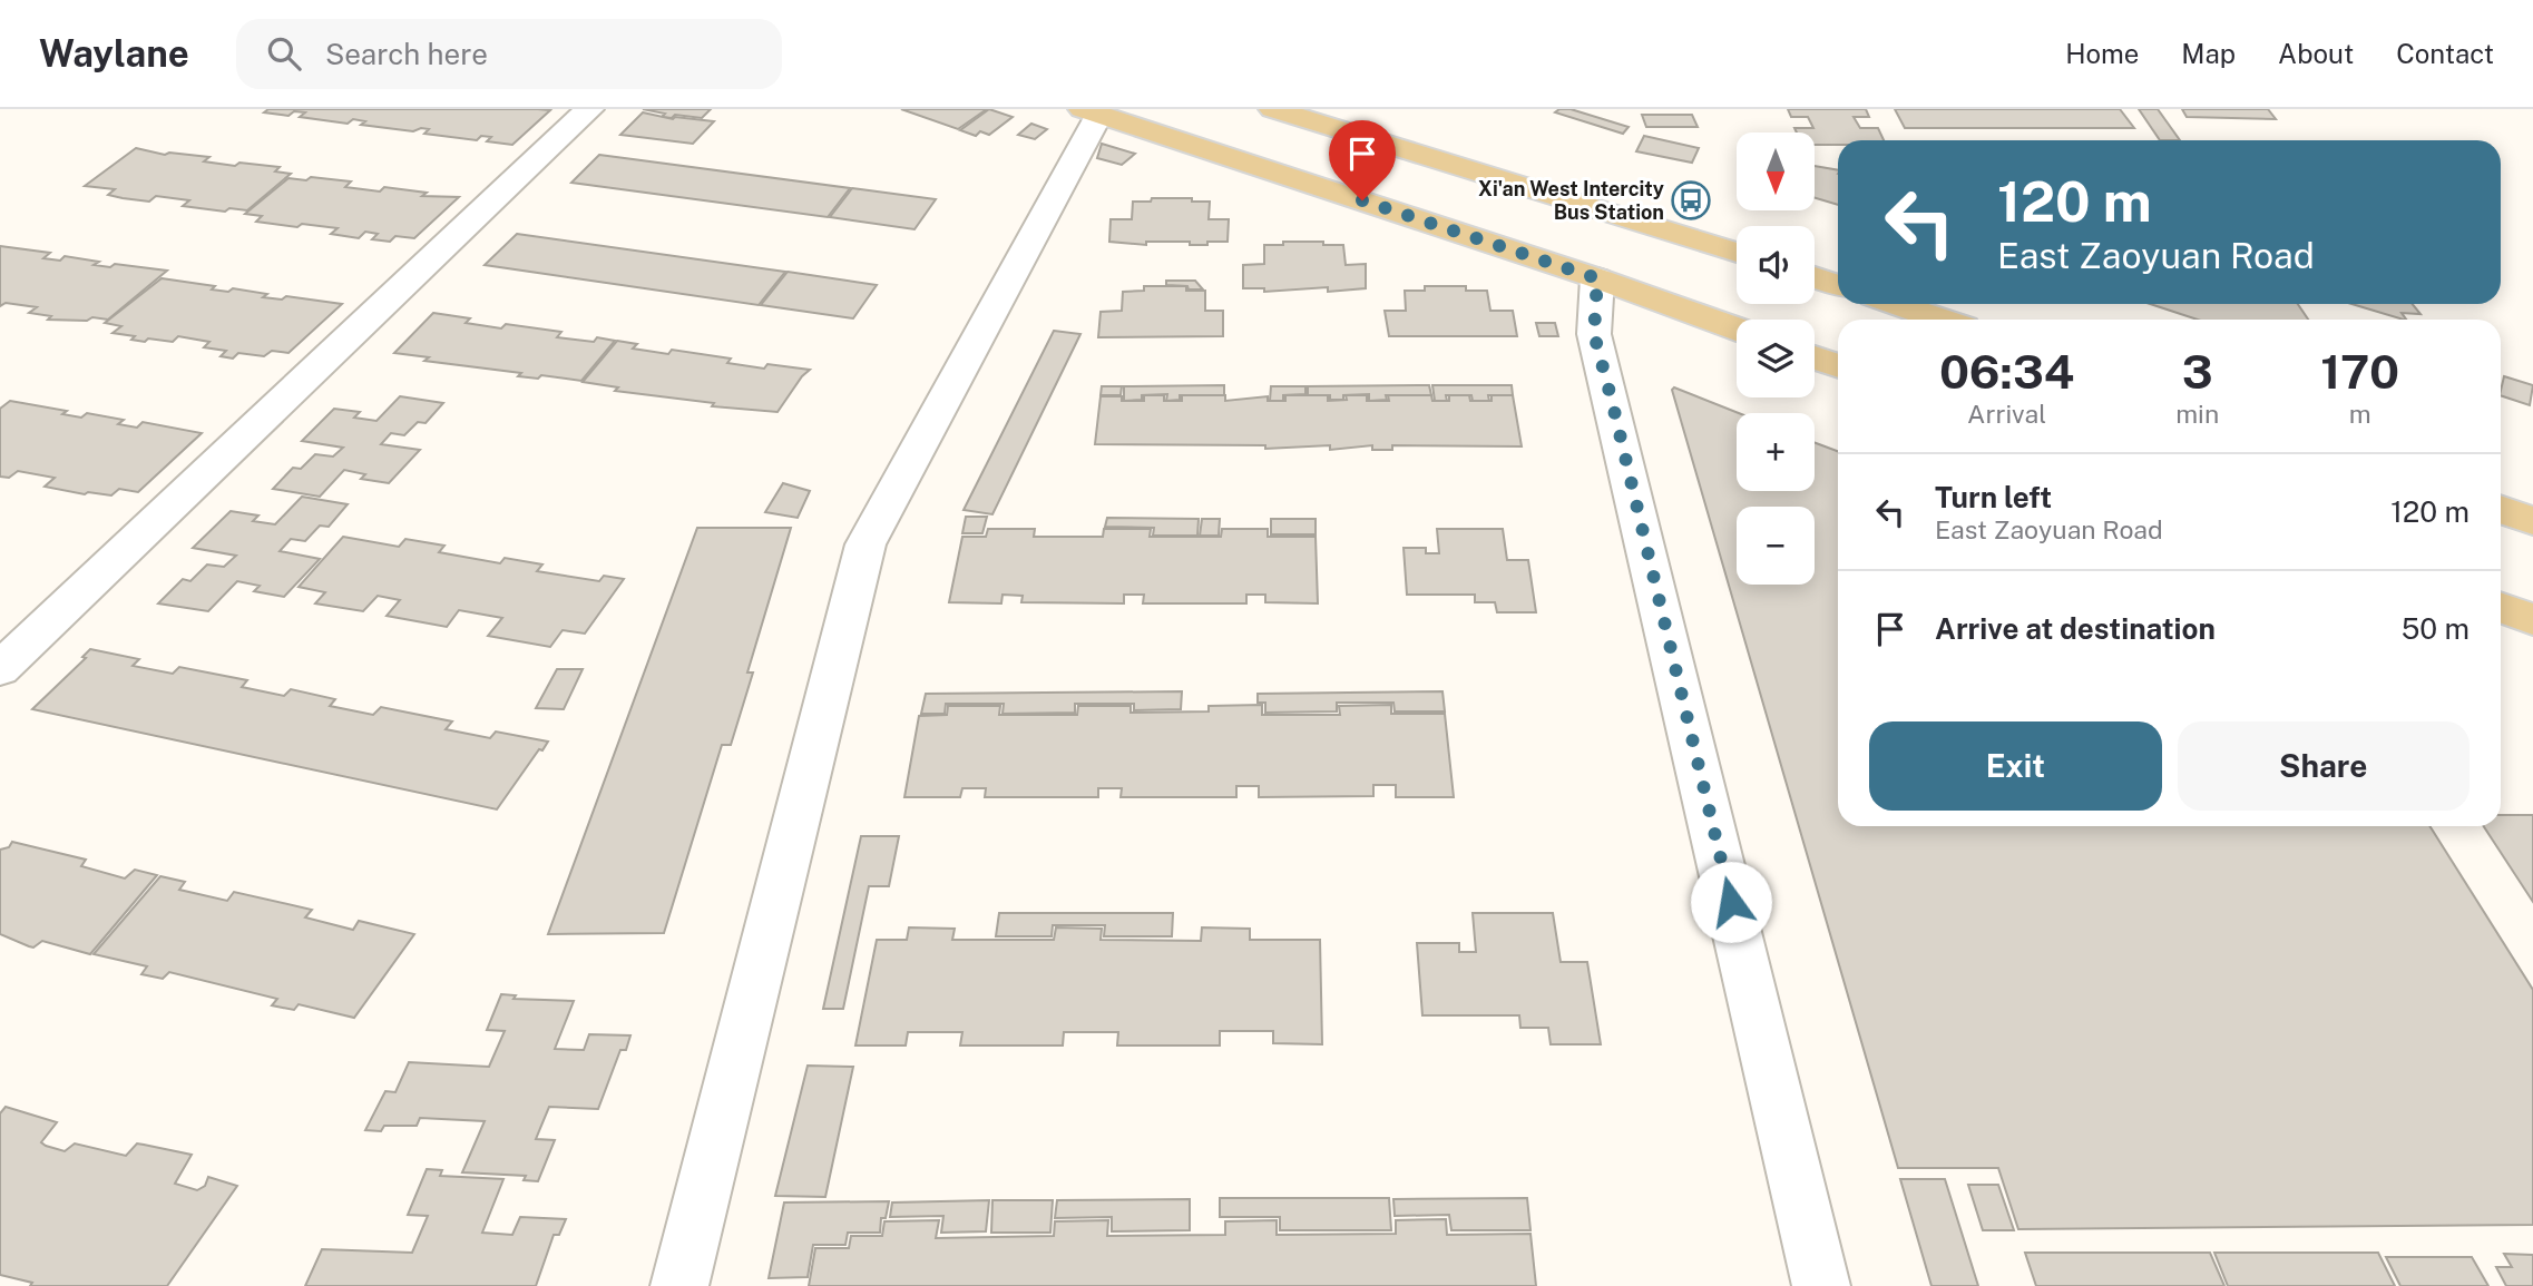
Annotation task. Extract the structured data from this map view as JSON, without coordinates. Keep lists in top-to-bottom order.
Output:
{
  "places": {
    "bus stop": ["Xi'an West Intercity Bus Station"]
  },
  "north": "bottom",
  "page": {
    "header": "Waylane",
    "search": "Search here",
    "nav": [
      "Home",
      "Map",
      "About",
      "Contact"
    ],
    "map_buttons": ["+", "−"],
    "turn": ["120 m", "East Zaoyuan Road"],
    "eta": [
      "06:34",
      "Arrival",
      "3",
      "min",
      "170",
      "m"
    ],
    "list": [
      {
        "name": "Turn left",
        "note": "East Zaoyuan Road",
        "value": "120 m"
      },
      {
        "name": "Arrive at destination",
        "value": "50 m"
      }
    ],
    "buttons": ["Exit", "Share"]
  }
}
